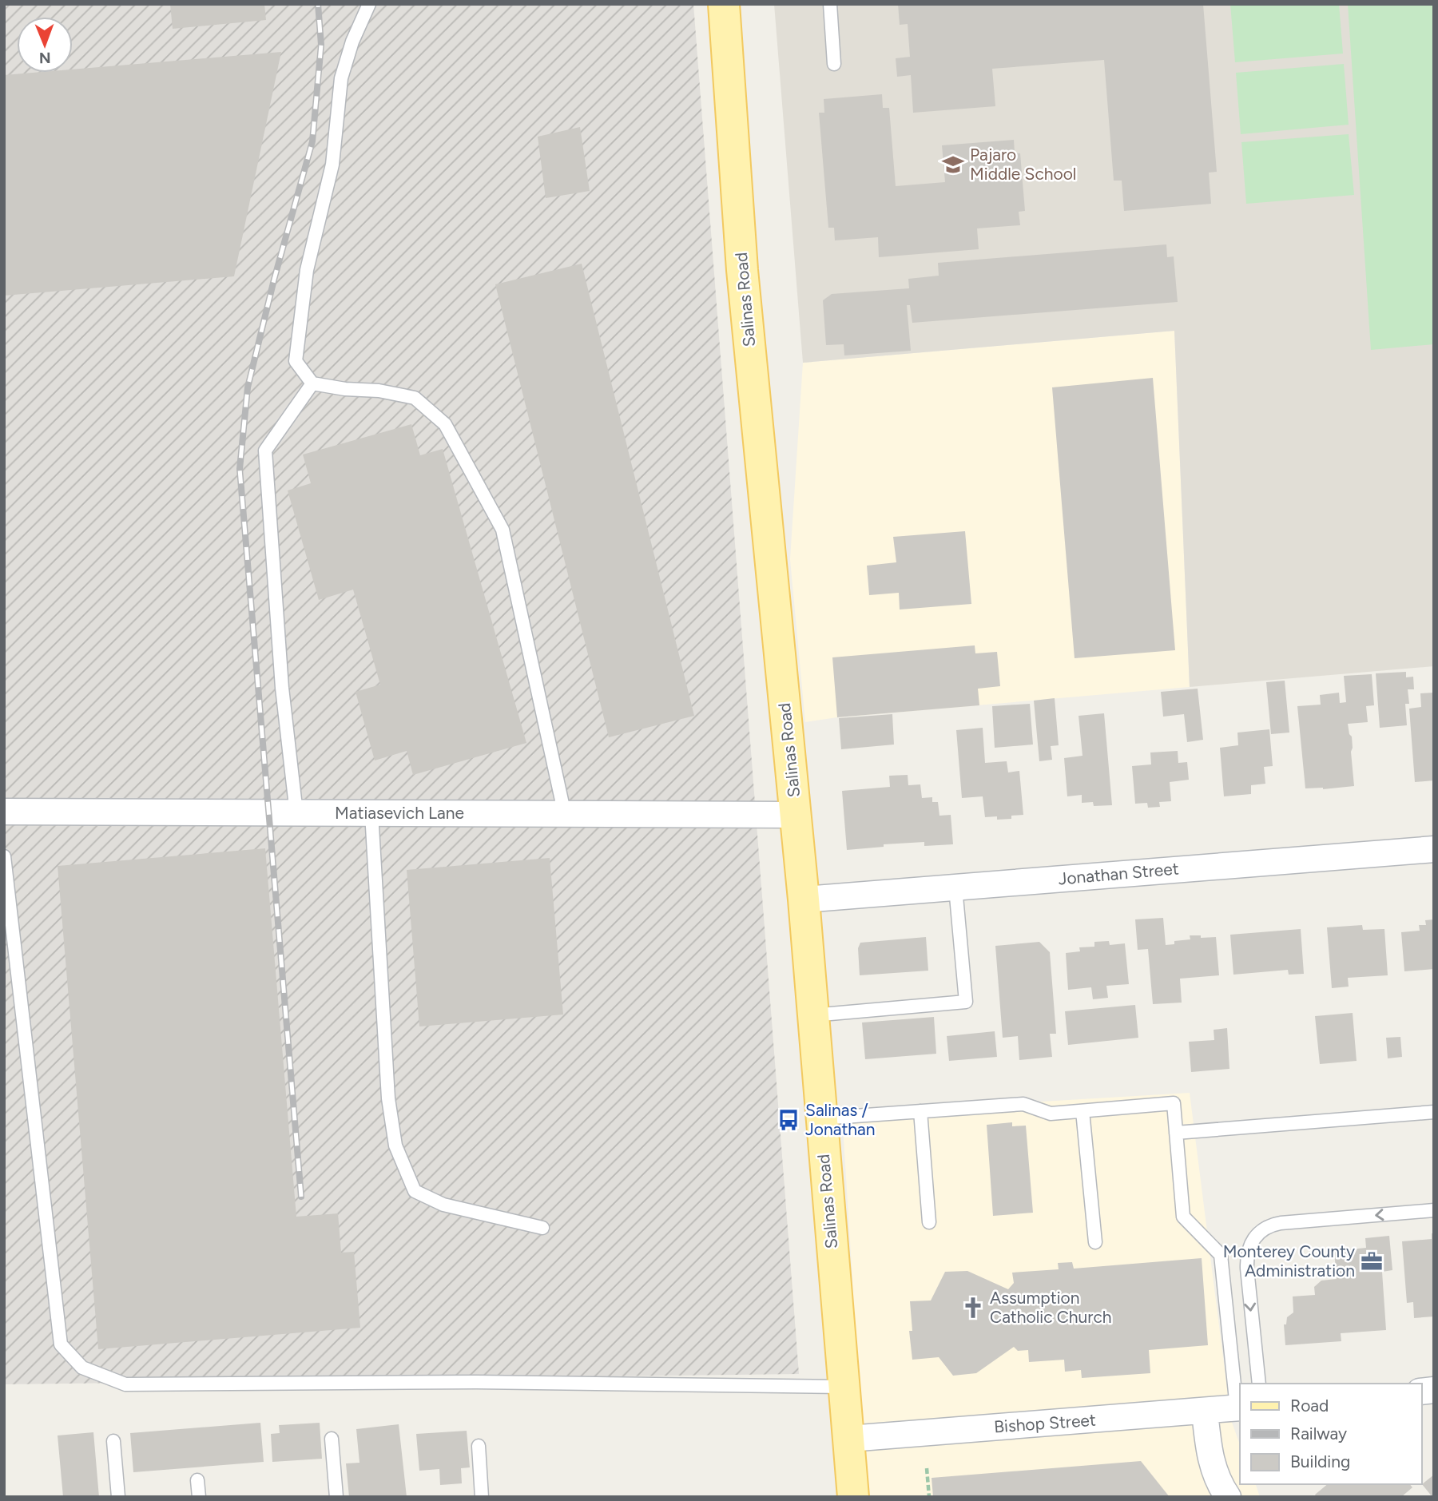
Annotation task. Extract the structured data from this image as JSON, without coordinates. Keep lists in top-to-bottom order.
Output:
{
  "streets": {
    "main road": ["Salinas Road"],
    "street": ["Matiasevich Lane", "Jonathan Street", "Bishop Street"]
  },
  "crossings": [
    ["Salinas Road", "Matiasevich Lane"],
    ["Salinas Road", "Jonathan Street"],
    ["Salinas Road", "Bishop Street"]
  ],
  "places": {
    "school or university": ["Pajaro Middle School"],
    "bus stop": ["Salinas / Jonathan"],
    "office": ["Monterey County Administration"],
    "church": ["Assumption Catholic Church"]
  },
  "legend": ["Road", "Railway", "Building"],
  "north": "bottom"
}
